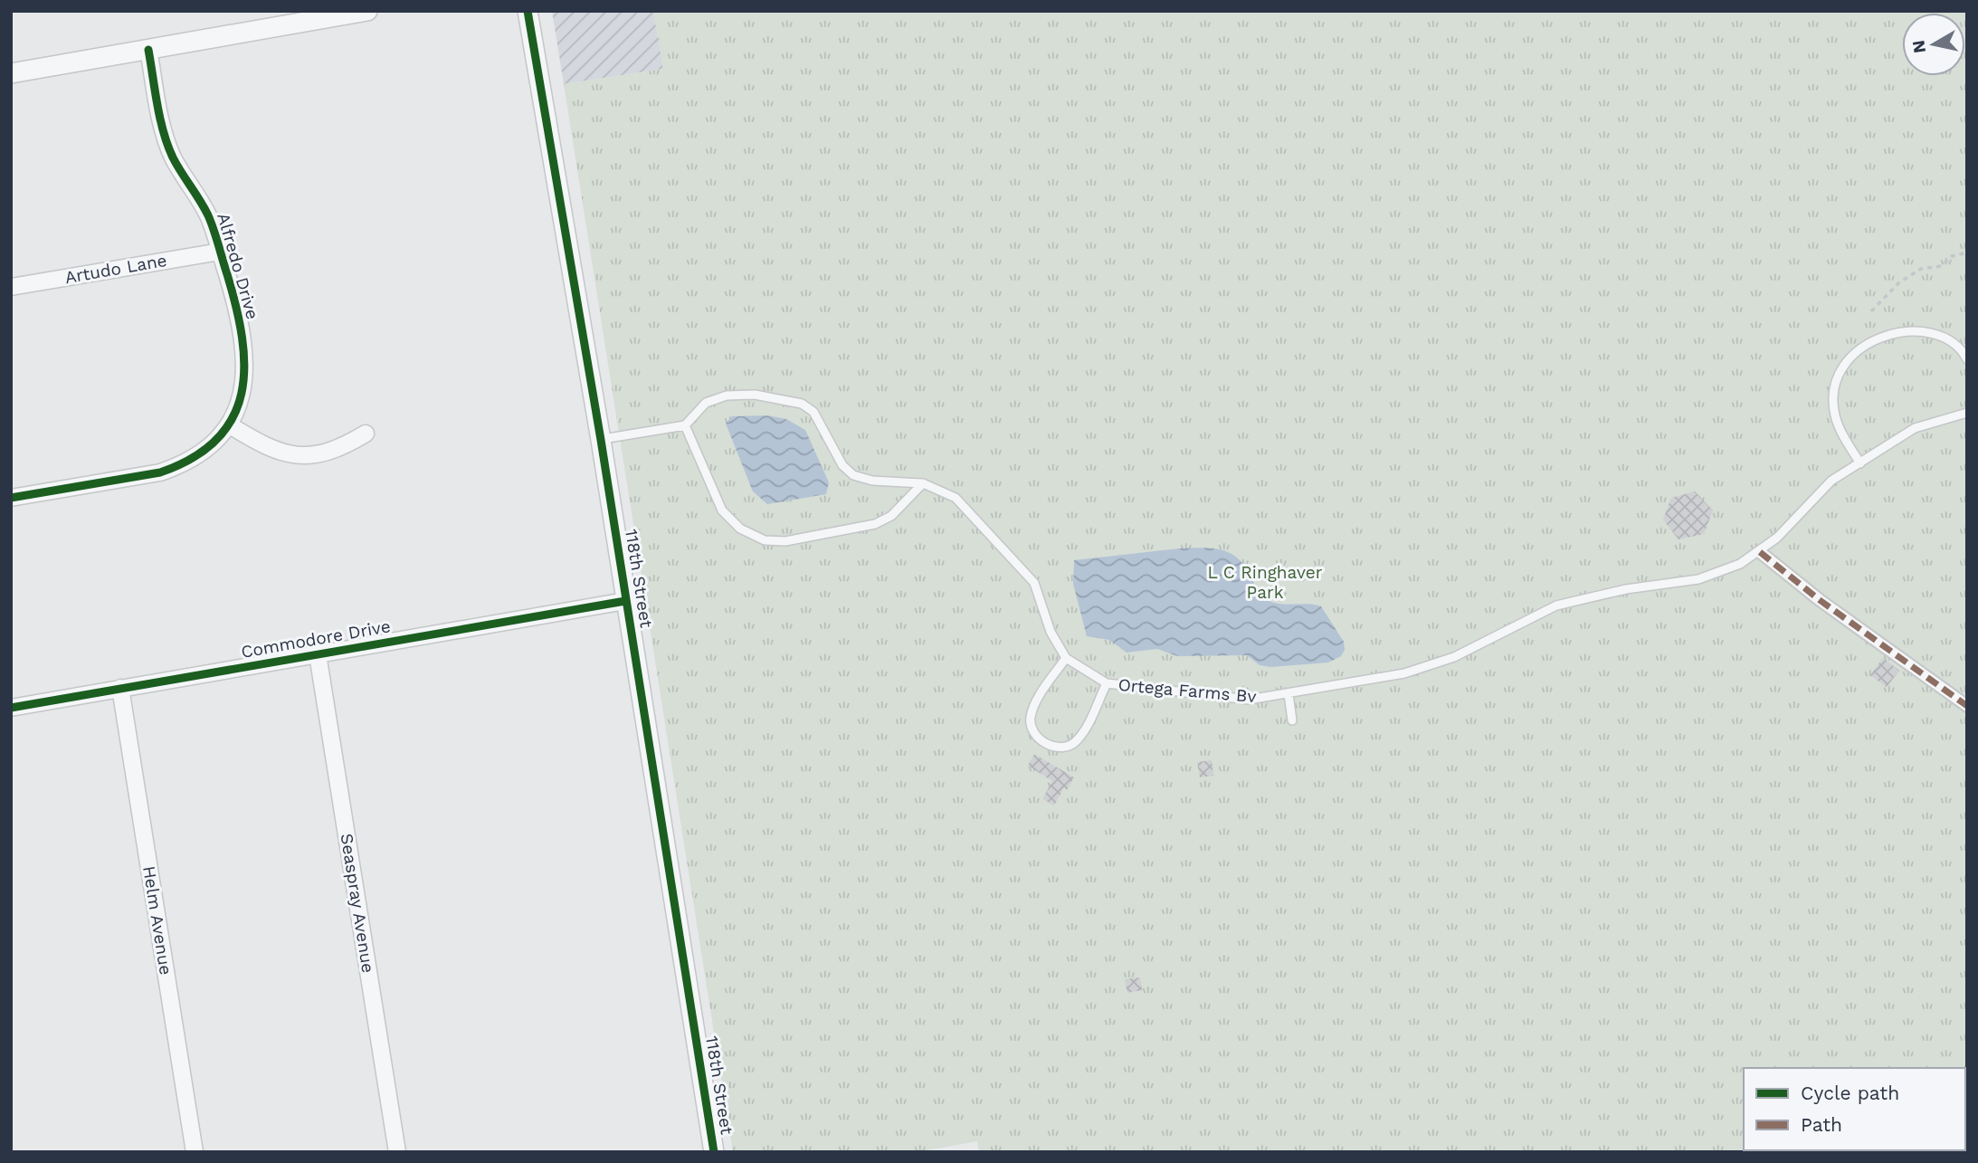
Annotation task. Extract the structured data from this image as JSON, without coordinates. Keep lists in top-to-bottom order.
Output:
{
  "streets": {
    "street": [
      "Alfredo Drive",
      "Artudo Lane",
      "118th Street",
      "Commodore Drive",
      "Seaspray Avenue",
      "Helm Avenue"
    ],
    "lane": ["Ortega Farms Bv"]
  },
  "crossings": [
    ["Alfredo Drive", "Artudo Lane"],
    ["118th Street", "Commodore Drive"],
    ["Commodore Drive", "Seaspray Avenue"],
    ["Commodore Drive", "Helm Avenue"]
  ],
  "parks": ["L C Ringhaver Park"],
  "legend": ["Cycle path", "Path"],
  "north": "left"
}
